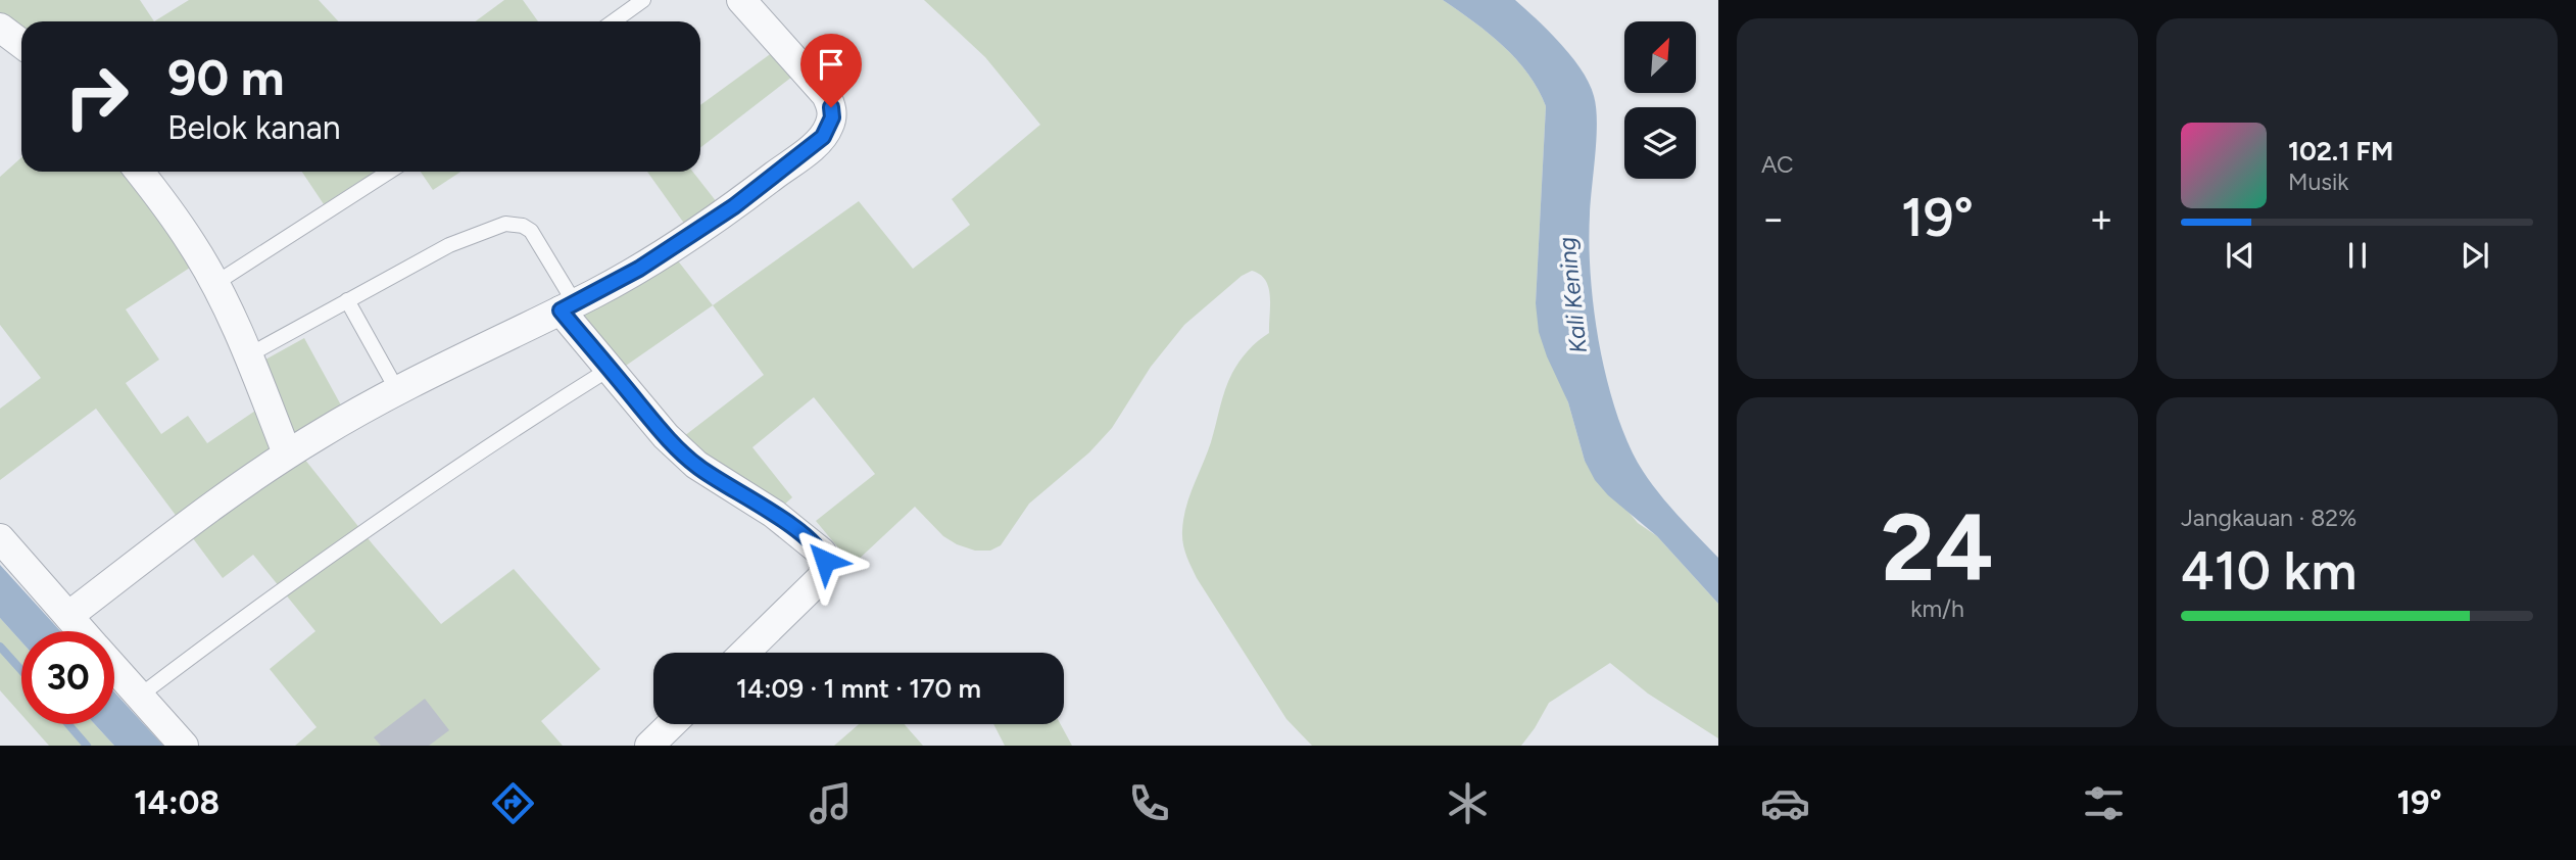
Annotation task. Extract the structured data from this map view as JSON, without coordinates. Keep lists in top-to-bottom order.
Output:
{
  "water": ["Kali Kening"],
  "north": "top right",
  "page": {
    "tile": [
      "AC",
      ["24", "km/h"],
      ["Jangkauan · 82%", "410 km"]
    ],
    "turn": ["90 m", "Belok kanan"],
    "song": ["102.1 FM", "Musik"],
    "heat": ["−", "19°", "+"],
    "limit": "30",
    "trip": "14:09 · 1 mnt · 170 m",
    "tabs": ["14:08", "19°"]
  }
}
